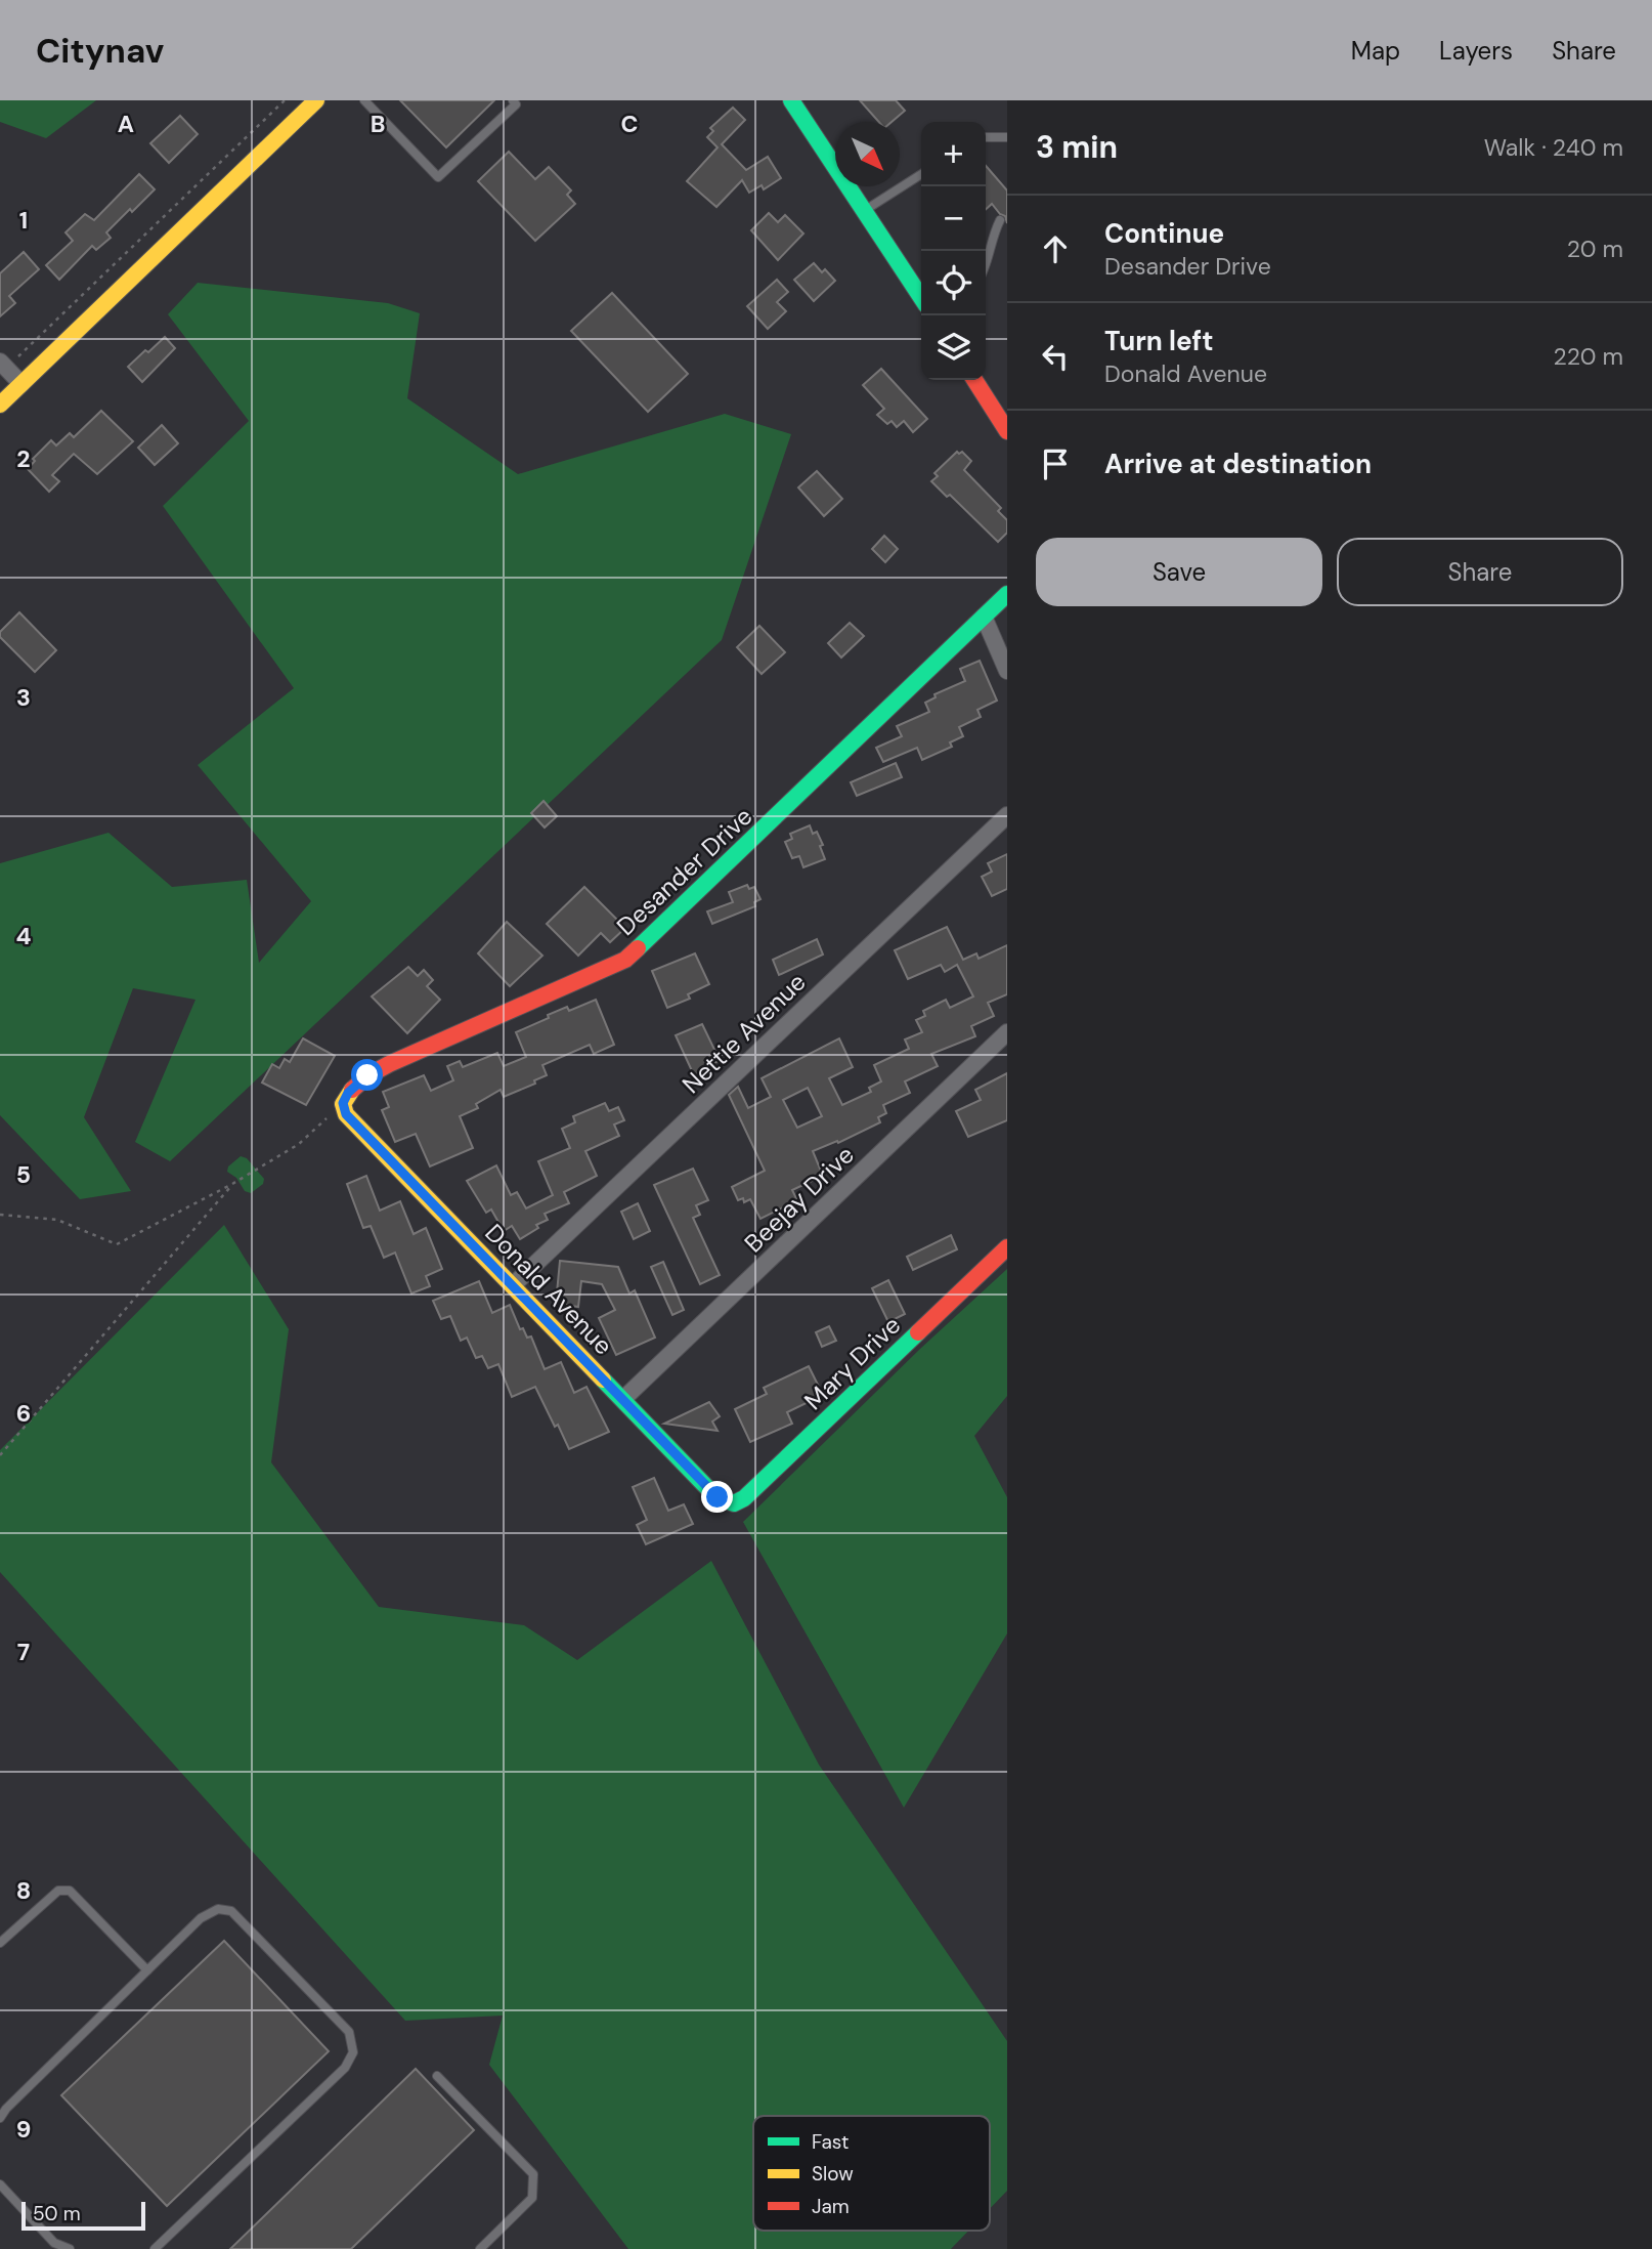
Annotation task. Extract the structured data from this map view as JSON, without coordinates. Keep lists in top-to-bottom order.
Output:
{
  "streets": {
    "street": [
      "Desander Drive",
      "Nettie Avenue",
      "Beejay Drive",
      "Donald Avenue",
      "Mary Drive"
    ]
  },
  "crossings": [
    ["Desander Drive", "Donald Avenue"],
    ["Nettie Avenue", "Donald Avenue"],
    ["Beejay Drive", "Donald Avenue"],
    ["Donald Avenue", "Mary Drive"]
  ],
  "legend": ["Fast", "Slow", "Jam"],
  "scale_bar": "50 m",
  "north": "bottom right",
  "page": {
    "header": "Citynav",
    "nav": ["Map", "Layers", "Share"],
    "heading": ["3 min", "Walk · 240 m"],
    "map_buttons": ["+", "−"],
    "list": [
      ["Continue", "Desander Drive", "20 m"],
      ["Turn left", "Donald Avenue", "220 m"],
      "Arrive at destination"
    ],
    "buttons": ["Save", "Share"],
    "scale": "50 m"
  },
  "grid": {
    "columns": ["A", "B", "C"],
    "rows": [
      "1",
      "2",
      "3",
      "4",
      "5",
      "6",
      "7",
      "8",
      "9"
    ]
  }
}
